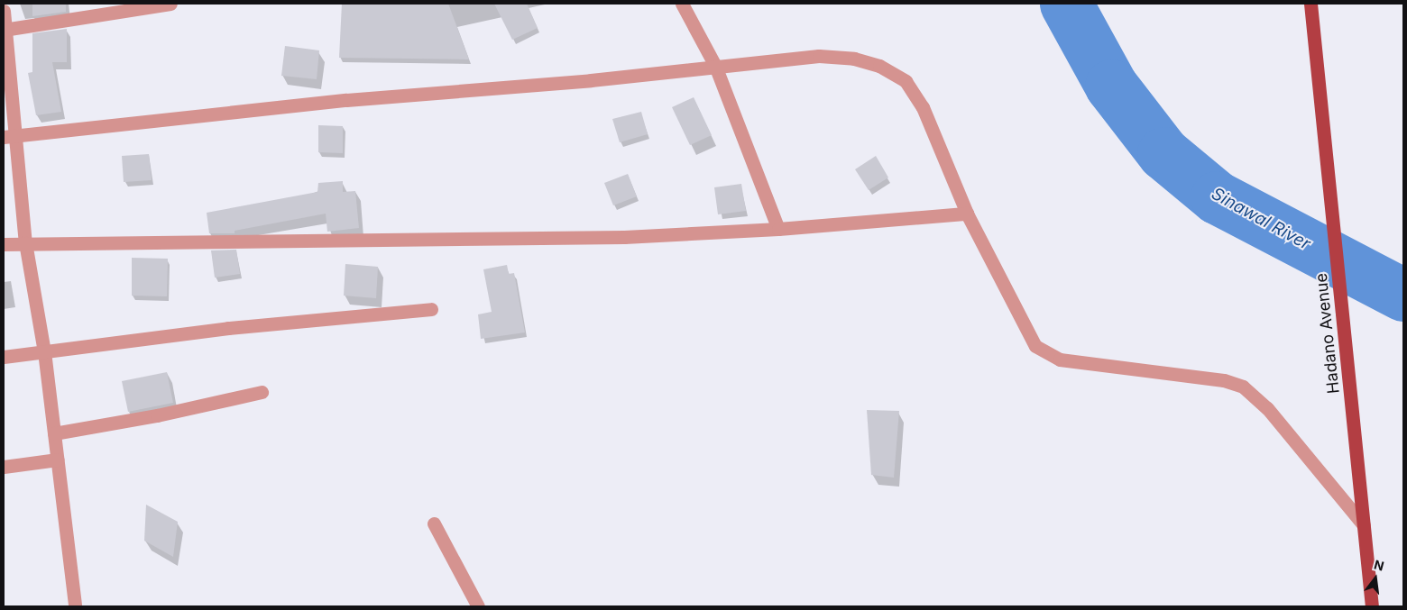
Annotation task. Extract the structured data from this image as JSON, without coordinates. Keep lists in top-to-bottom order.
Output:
{
  "streets": {
    "main road": ["Hadano Avenue"]
  },
  "water": ["Sinawal River"],
  "north": "top"
}
